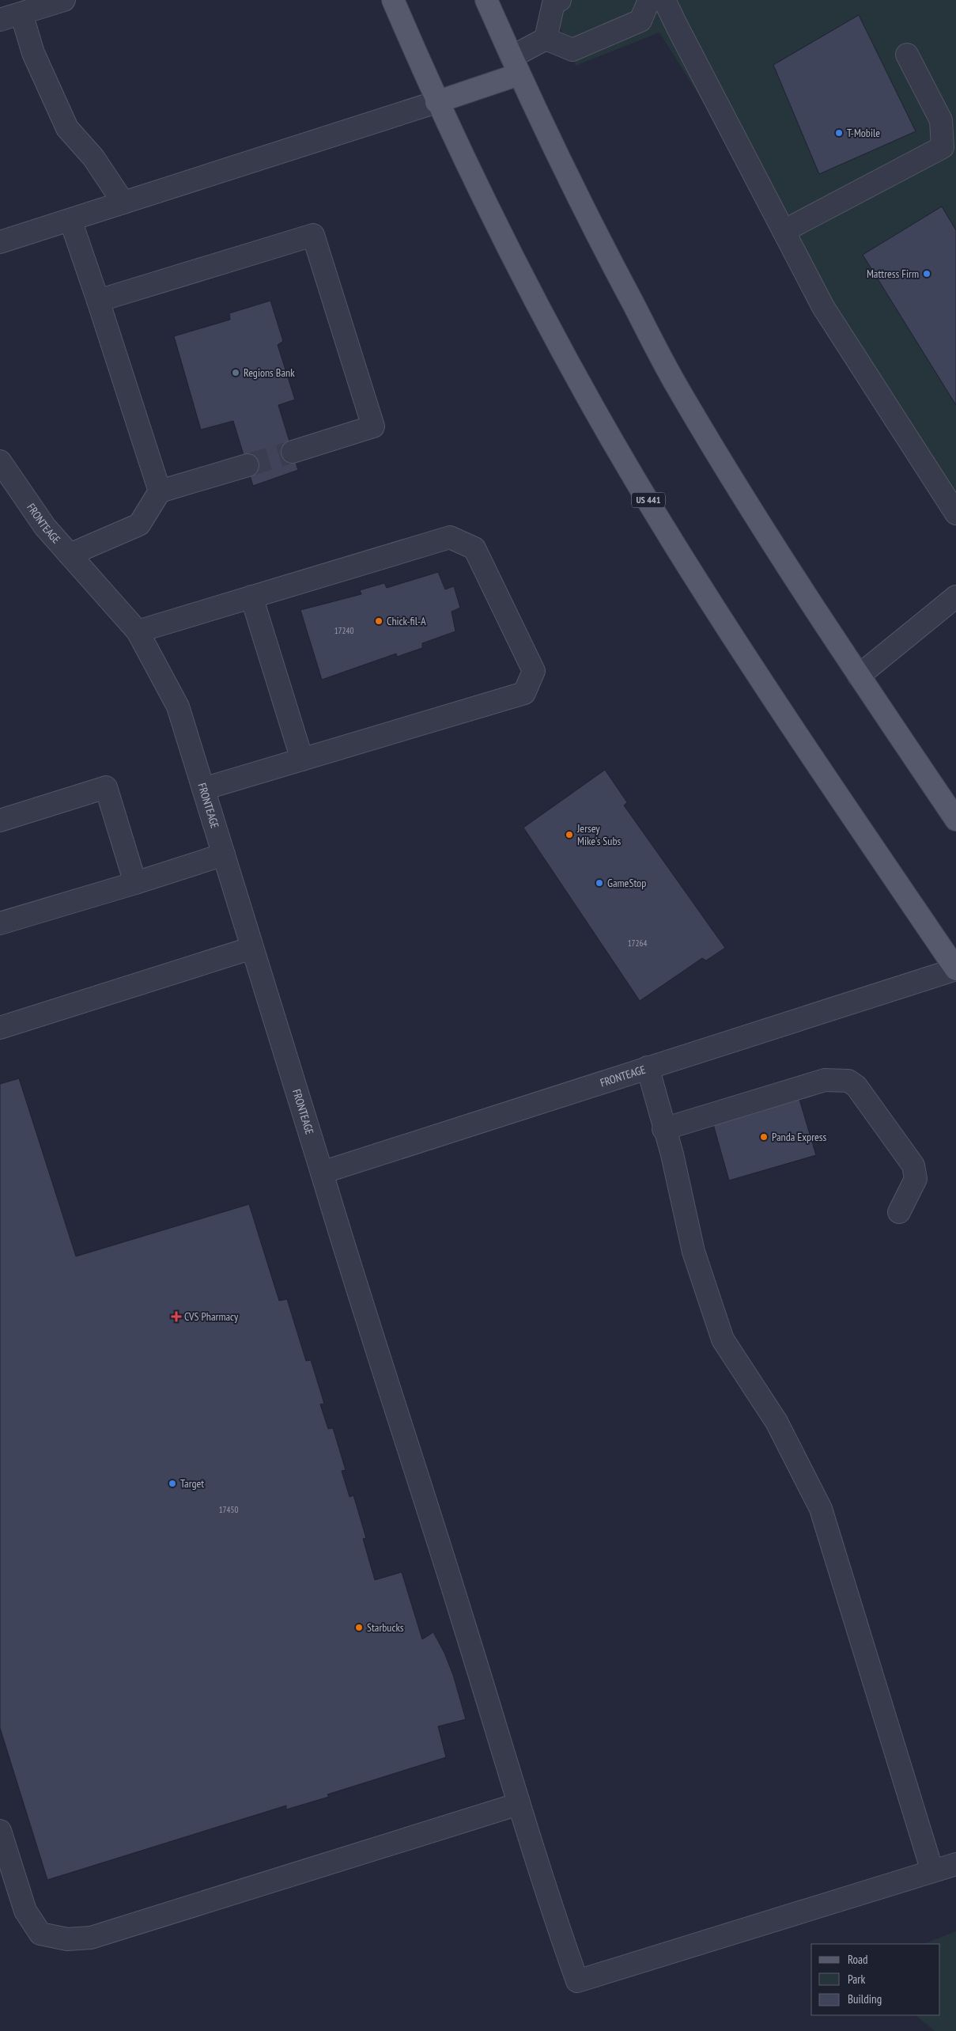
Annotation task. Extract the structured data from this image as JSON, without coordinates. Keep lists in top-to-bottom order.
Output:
{
  "streets": {
    "main road": ["US 441"],
    "lane": ["FRONTEAGE"]
  },
  "crossings": [
    ["US 441", "FRONTEAGE"]
  ],
  "places": {
    "other": [
      "T-Mobile",
      "Mattress Firm",
      "Regions Bank",
      "Chick-fil-A",
      "Jersey Mike's Subs",
      "GameStop",
      "Panda Express",
      "Target",
      "Starbucks"
    ],
    "health": ["CVS Pharmacy"]
  },
  "house_numbers": ["17240", "17264", "17450"],
  "legend": ["Road", "Park", "Building"]
}
